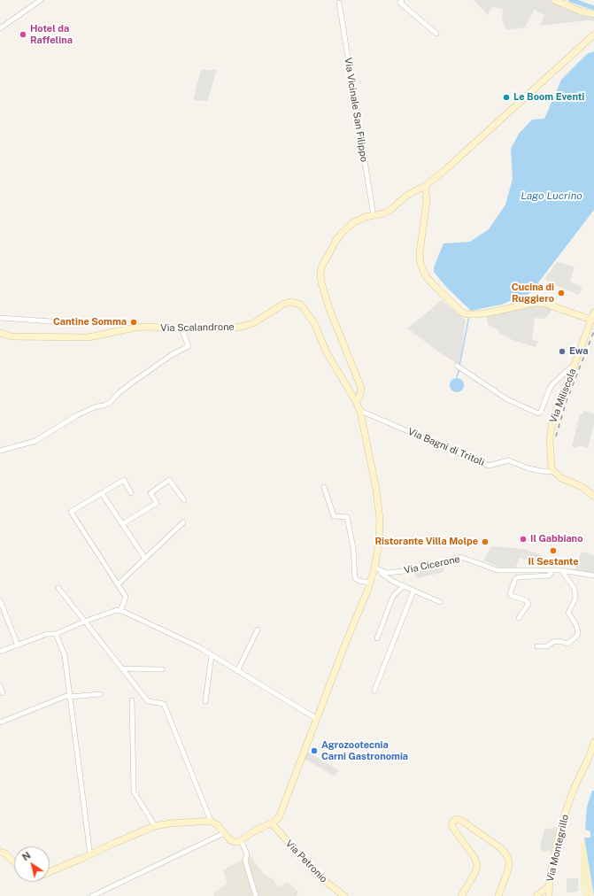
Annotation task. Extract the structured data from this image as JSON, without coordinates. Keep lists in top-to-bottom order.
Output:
{
  "streets": {
    "street": [
      "Via Vicinale San Filippo",
      "Via Scalandrone",
      "Via Miliscola",
      "Via Bagni di Tritoli",
      "Via Cicerone",
      "Via Montegrillo",
      "Via Petronio"
    ]
  },
  "crossings": [
    ["Via Miliscola", "Via Bagni di Tritoli"]
  ],
  "water": ["Lago Lucrino"],
  "places": [
    "Hotel da Raffelina",
    "Le Boom Eventi",
    "Cucina di Ruggiero",
    "Cantine Somma",
    "Ewa",
    "Il Gabbiano",
    "Ristorante Villa Molpe",
    "Il Sestante",
    "Agrozootecnia Carni Gastronomia"
  ],
  "north": "top left"
}
